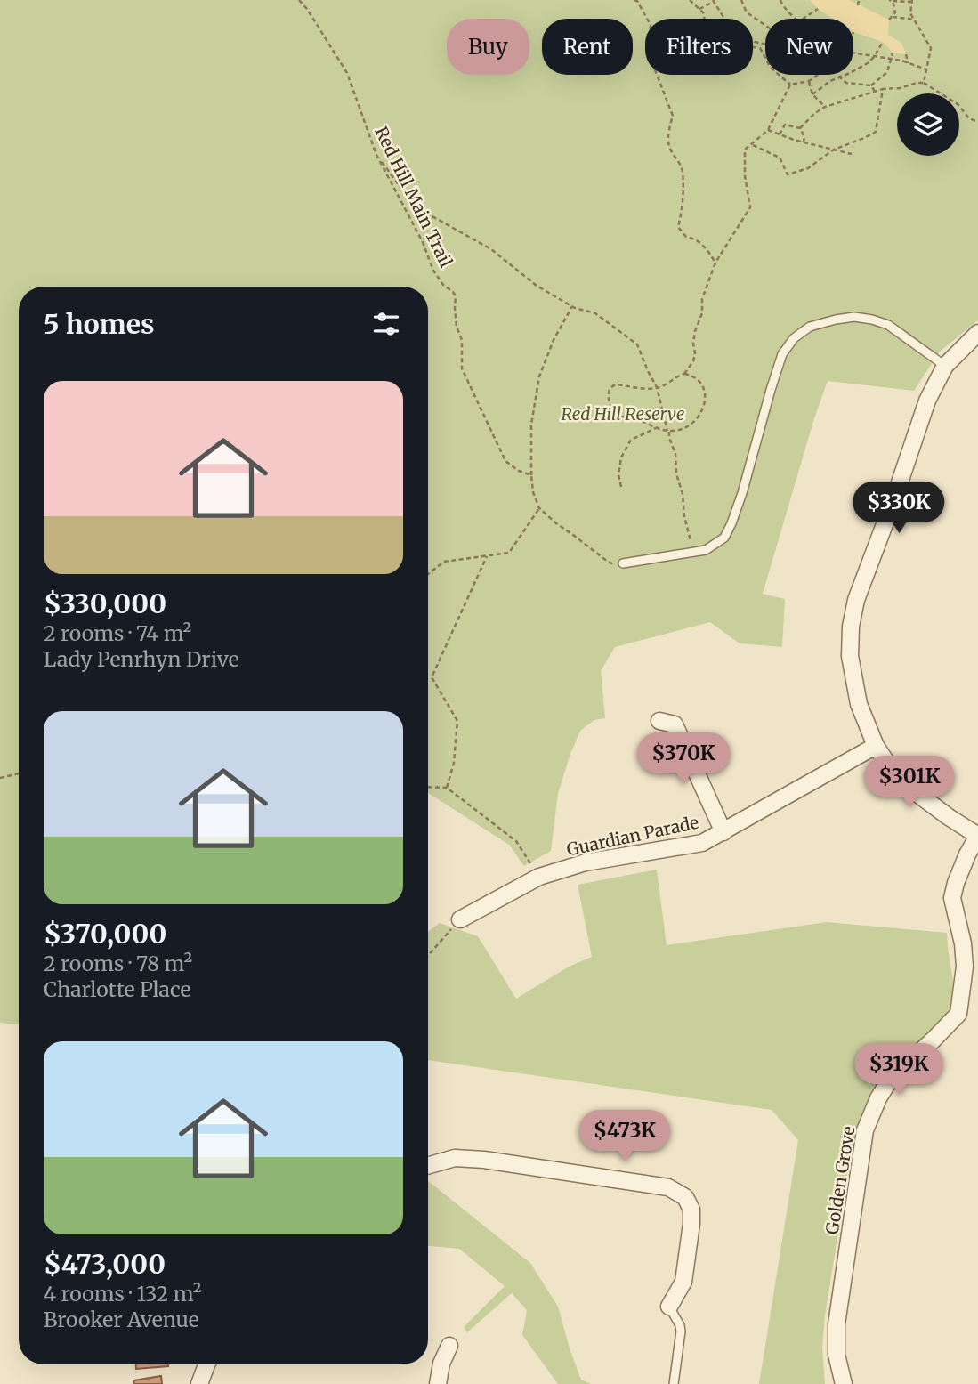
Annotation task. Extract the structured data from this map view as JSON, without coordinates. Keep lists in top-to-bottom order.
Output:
{
  "streets": {
    "street": ["Guardian Parade", "Golden Grove"],
    "path": ["Red Hill Main Trail"]
  },
  "parks": ["Red Hill Reserve"],
  "page": {
    "chip": [
      "Buy",
      "Rent",
      "Filters",
      "New"
    ],
    "heading": "5 homes",
    "list": [
      {
        "name": "$330,000",
        "note": "2 rooms · 74 m² · Lady Penrhyn Drive"
      },
      {
        "name": "$370,000",
        "note": "2 rooms · 78 m² · Charlotte Place"
      },
      {
        "name": "$473,000",
        "note": "4 rooms · 132 m² · Brooker Avenue"
      }
    ],
    "price": [
      "$330K",
      "$370K",
      "$301K",
      "$319K",
      "$473K"
    ]
  }
}
